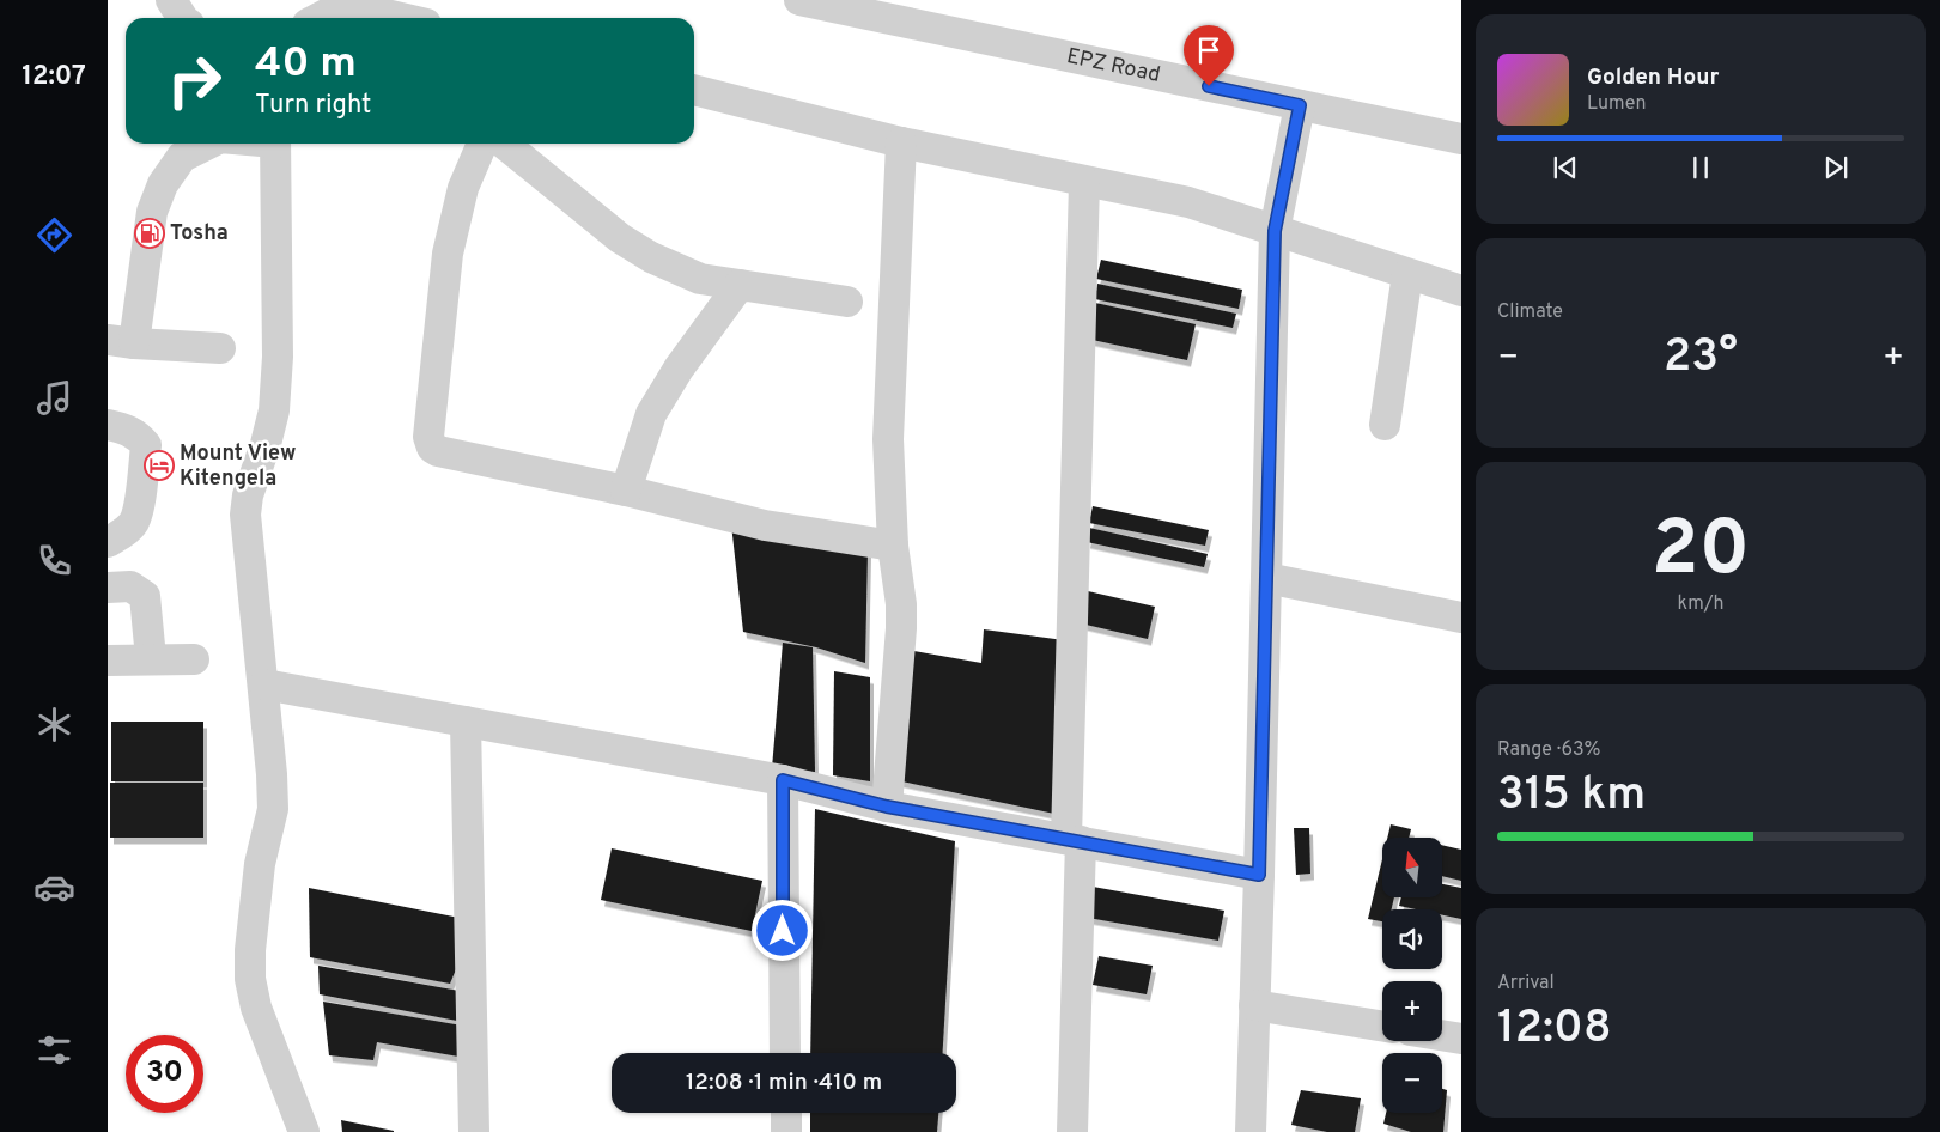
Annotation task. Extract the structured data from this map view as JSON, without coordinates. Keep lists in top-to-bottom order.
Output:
{
  "streets": {
    "street": ["EPZ Road"]
  },
  "places": {
    "fuel station": ["Tosha"],
    "hotel": ["Mount View Kitengela"]
  },
  "north": "top",
  "page": {
    "tabs": "12:07",
    "turn": ["40 m", "Turn right"],
    "song": ["Golden Hour", "Lumen"],
    "tile": [
      "Climate",
      ["20", "km/h"],
      ["Range · 63%", "315 km"],
      ["Arrival", "12:08"]
    ],
    "heat": ["−", "23°", "+"],
    "map_buttons": ["+", "−"],
    "limit": "30",
    "trip": "12:08 · 1 min · 410 m"
  }
}
